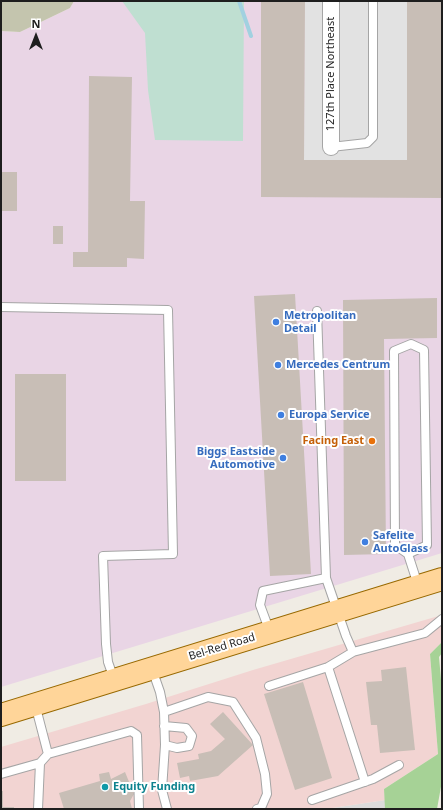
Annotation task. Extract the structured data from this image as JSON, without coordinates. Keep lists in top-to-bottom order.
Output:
{
  "streets": {
    "main road": ["Bel-Red Road"],
    "street": ["127th Place Northeast"]
  },
  "places": [
    "Metropolitan Detail",
    "Mercedes Centrum",
    "Europa Service",
    "Facing East",
    "Biggs Eastside Automotive",
    "Safelite AutoGlass",
    "Equity Funding"
  ],
  "north": "top"
}
